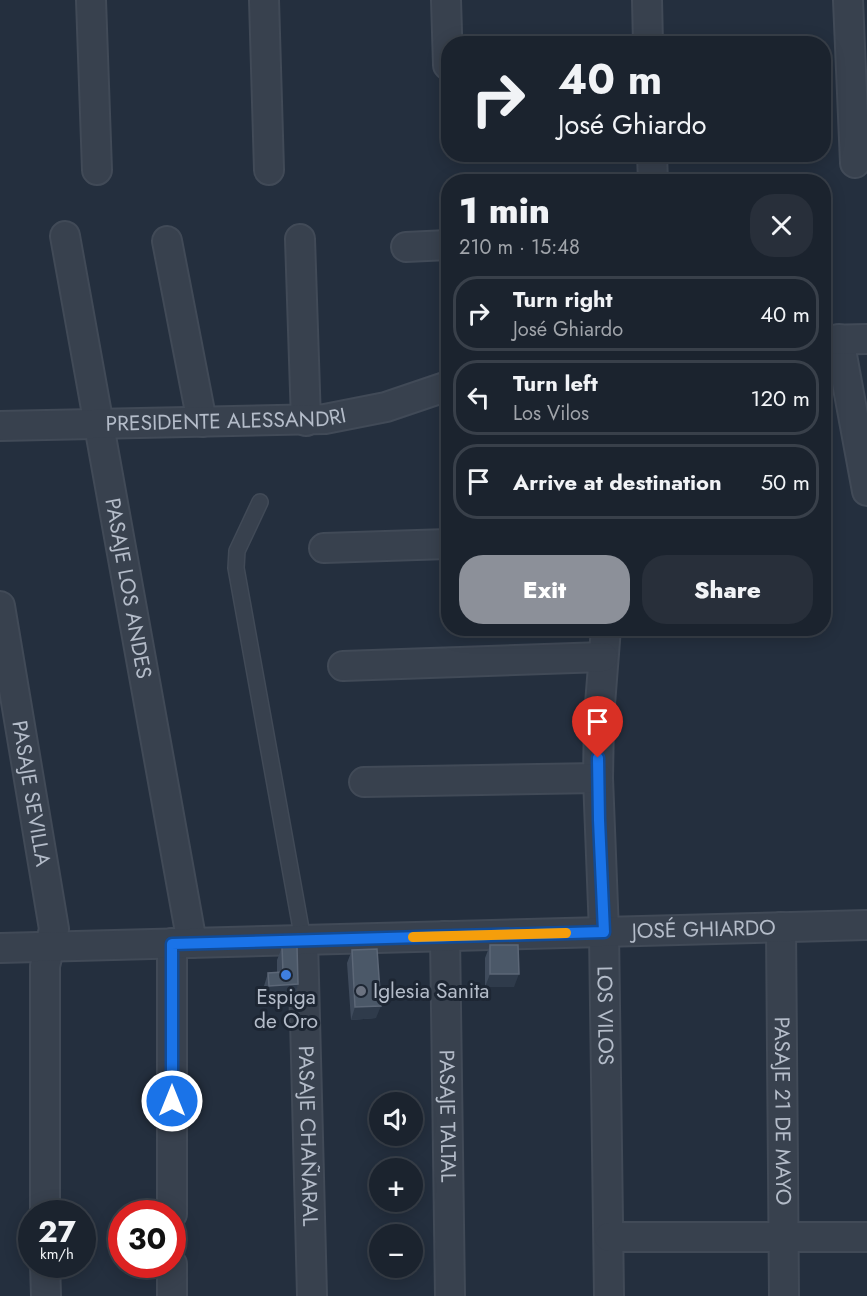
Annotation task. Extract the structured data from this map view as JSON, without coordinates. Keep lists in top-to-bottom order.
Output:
{
  "streets": {
    "street": [
      "PRESIDENTE ALESSANDRI",
      "PASAJE LOS ANDES",
      "PASAJE SEVILLA",
      "JOSÉ GHIARDO",
      "LOS VILOS",
      "PASAJE 21 DE MAYO",
      "PASAJE TALTAL",
      "PASAJE CHAÑARAL"
    ]
  },
  "crossings": [
    ["PRESIDENTE ALESSANDRI", "PASAJE LOS ANDES"],
    ["PASAJE LOS ANDES", "JOSÉ GHIARDO"],
    ["PASAJE SEVILLA", "JOSÉ GHIARDO"],
    ["JOSÉ GHIARDO", "LOS VILOS"],
    ["JOSÉ GHIARDO", "PASAJE 21 DE MAYO"],
    ["JOSÉ GHIARDO", "PASAJE TALTAL"],
    ["JOSÉ GHIARDO", "PASAJE CHAÑARAL"]
  ],
  "places": ["Espiga de Oro", "Iglesia Sanita"],
  "page": {
    "turn": ["40 m", "José Ghiardo"],
    "heading": ["1 min", "210 m · 15:48"],
    "list": [
      {
        "name": "Turn right",
        "note": "José Ghiardo",
        "value": "40 m"
      },
      {
        "name": "Turn left",
        "note": "Los Vilos",
        "value": "120 m"
      },
      {
        "name": "Arrive at destination",
        "value": "50 m"
      }
    ],
    "buttons": ["Exit", "Share"],
    "map_buttons": ["+", "−"],
    "speed": "27 km/h",
    "limit": "30"
  }
}
